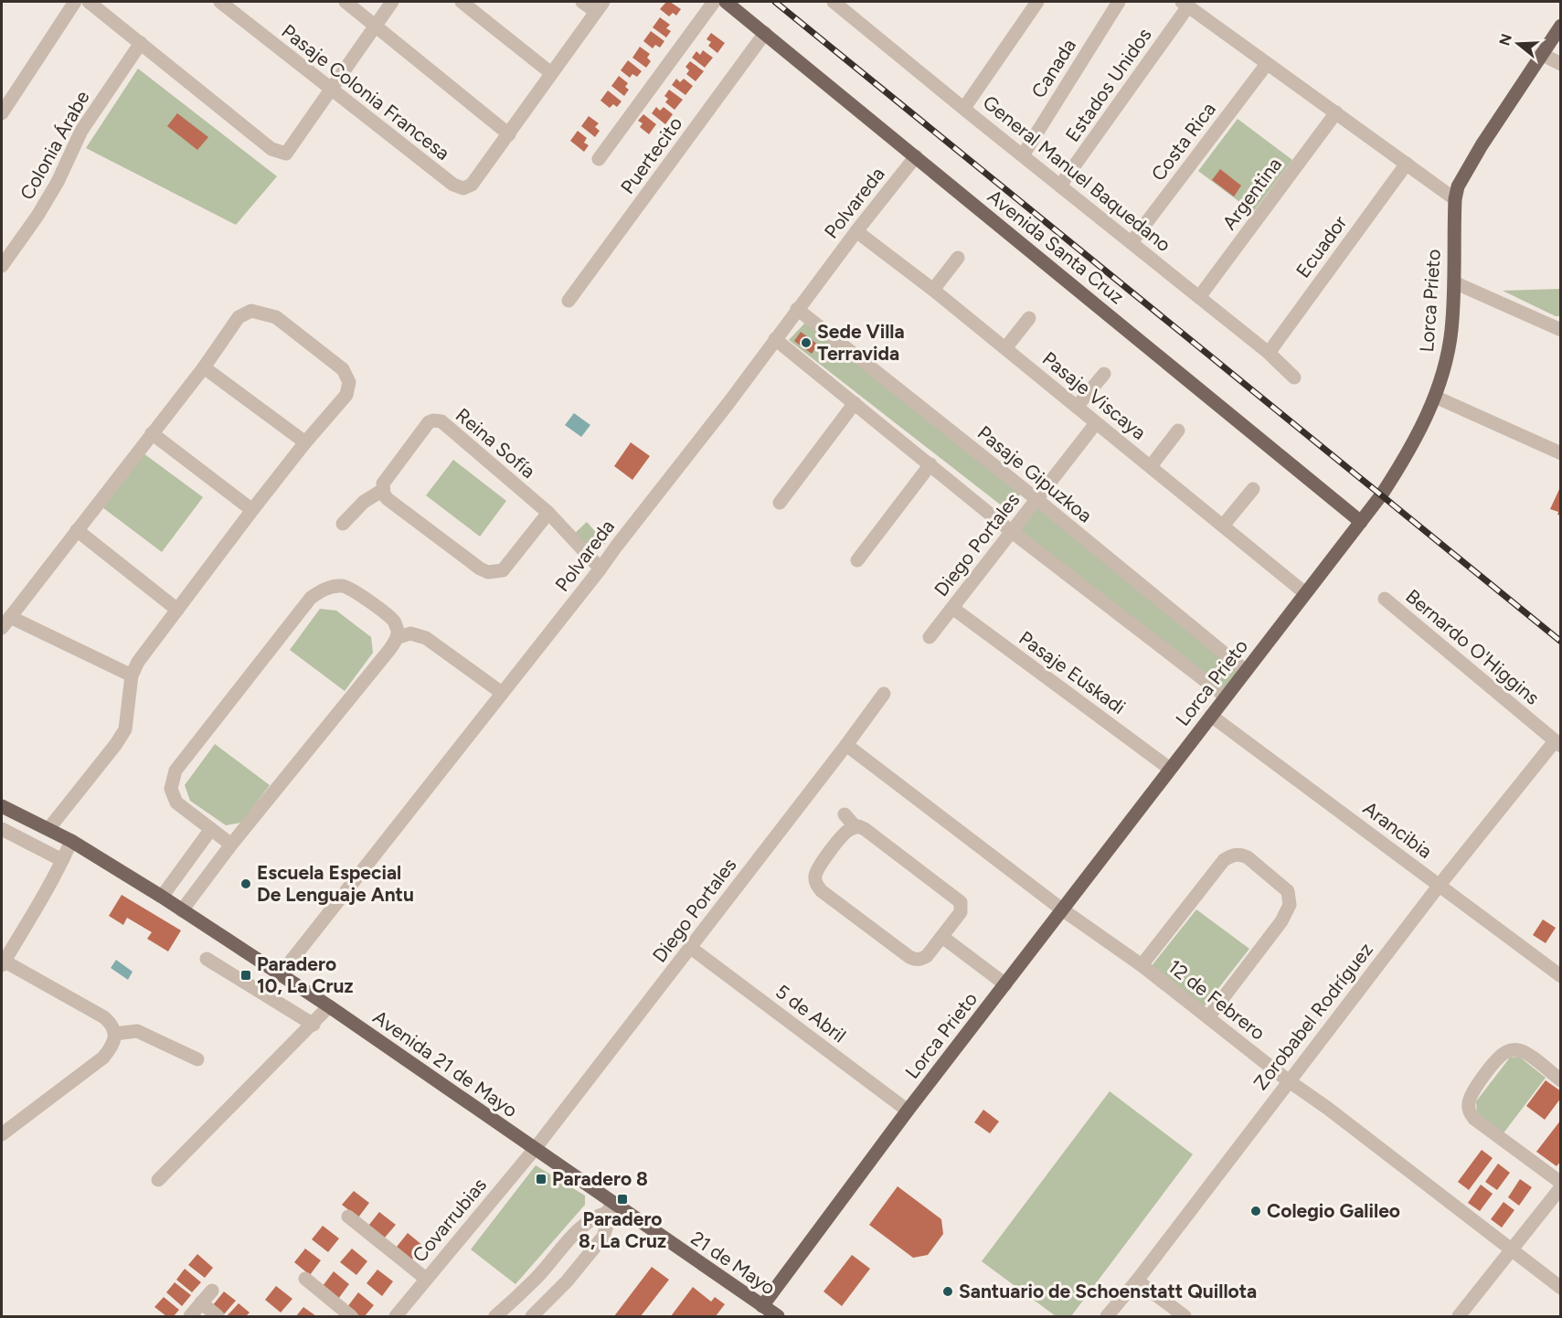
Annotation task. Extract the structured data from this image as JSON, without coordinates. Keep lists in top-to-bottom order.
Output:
{
  "streets": {
    "main road": [
      "Avenida Santa Cruz",
      "Lorca Prieto",
      "Avenida 21 de Mayo",
      "21 de Mayo"
    ],
    "street": [
      "Canada",
      "Estados Unidos",
      "Pasaje Colonia Francesa",
      "Costa Rica",
      "Colonia Árabe",
      "Puertecito",
      "General Manuel Baquedano",
      "Argentina",
      "Polvareda",
      "Ecuador",
      "Pasaje Viscaya",
      "Reina Sofía",
      "Pasaje Gipuzkoa",
      "Diego Portales",
      "Bernardo O'Higgins",
      "Pasaje Euskadi",
      "Arancibia",
      "12 de Febrero",
      "5 de Abril",
      "Zorobabel Rodríguez",
      "Covarrubias"
    ]
  },
  "crossings": [
    ["Canada", "General Manuel Baquedano"],
    ["Estados Unidos", "General Manuel Baquedano"],
    ["Costa Rica", "General Manuel Baquedano"],
    ["Puertecito", "Avenida Santa Cruz"],
    ["General Manuel Baquedano", "Argentina"],
    ["General Manuel Baquedano", "Ecuador"],
    ["Polvareda", "Avenida Santa Cruz"],
    ["Polvareda", "Pasaje Viscaya"],
    ["Polvareda", "Reina Sofía"],
    ["Polvareda", "Pasaje Gipuzkoa"],
    ["Polvareda", "Avenida 21 de Mayo"],
    ["Avenida Santa Cruz", "Lorca Prieto"],
    ["Lorca Prieto", "Pasaje Viscaya"],
    ["Lorca Prieto", "Pasaje Gipuzkoa"],
    ["Lorca Prieto", "Pasaje Euskadi"],
    ["Lorca Prieto", "Arancibia"],
    ["Lorca Prieto", "12 de Febrero"],
    ["Lorca Prieto", "5 de Abril"],
    ["Lorca Prieto", "21 de Mayo"],
    ["Pasaje Viscaya", "Diego Portales"],
    ["Pasaje Gipuzkoa", "Diego Portales"],
    ["Diego Portales", "Pasaje Euskadi"],
    ["Diego Portales", "12 de Febrero"],
    ["Diego Portales", "5 de Abril"],
    ["Diego Portales", "Avenida 21 de Mayo"],
    ["Diego Portales", "Covarrubias"],
    ["Bernardo O'Higgins", "Zorobabel Rodríguez"],
    ["Arancibia", "Zorobabel Rodríguez"],
    ["12 de Febrero", "Zorobabel Rodríguez"],
    ["Avenida 21 de Mayo", "Covarrubias"],
    ["Avenida 21 de Mayo", "21 de Mayo"]
  ],
  "places": {
    "other": [
      "Sede Villa Terravida",
      "Escuela Especial De Lenguaje Antu",
      "Colegio Galileo",
      "Santuario de Schoenstatt Quillota"
    ],
    "transit": ["Paradero 10, La Cruz", "Paradero 8", "Paradero 8, La Cruz"]
  },
  "north": "left"
}
